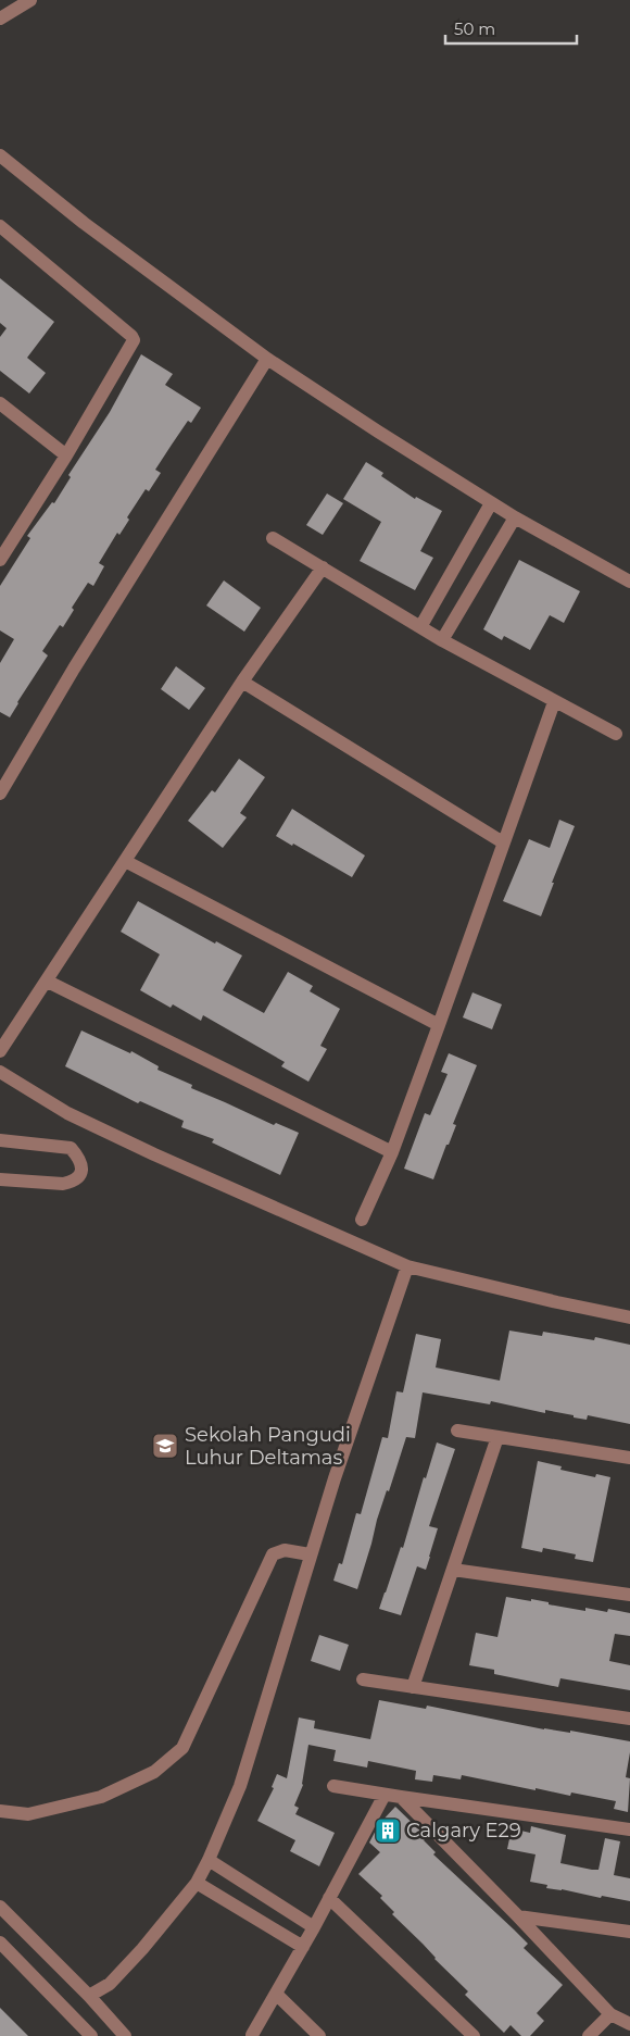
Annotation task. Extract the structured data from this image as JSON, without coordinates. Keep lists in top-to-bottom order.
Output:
{
  "places": {
    "school or university": ["Sekolah Pangudi Luhur Deltamas"],
    "building": ["Calgary E29"]
  },
  "scale_bar": "50 m"
}
